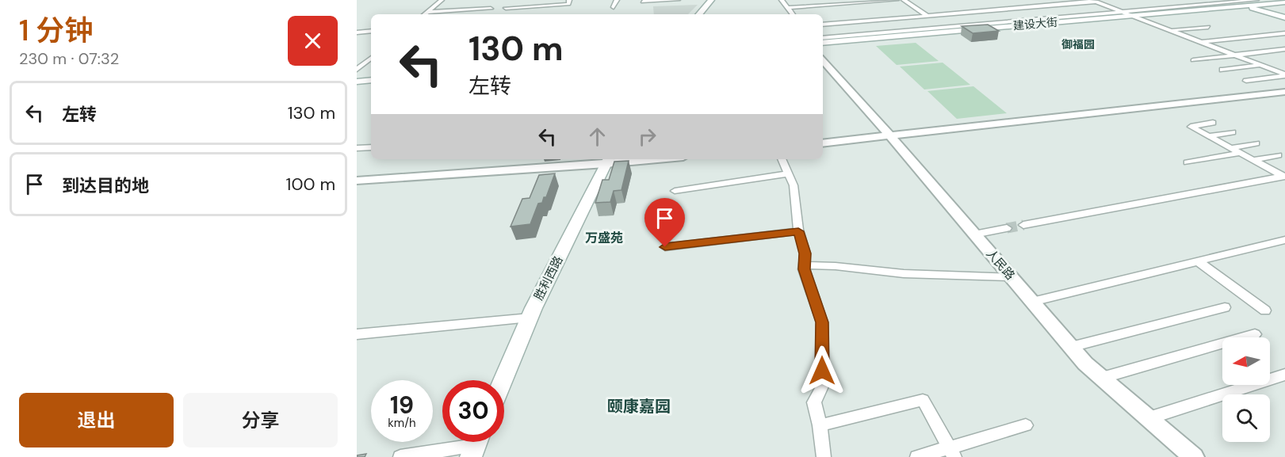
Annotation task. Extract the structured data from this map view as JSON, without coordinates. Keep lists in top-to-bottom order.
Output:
{
  "streets": {
    "main road": ["建设大街", "胜利西路"],
    "street": ["人民路"]
  },
  "districts": ["御福园", "万盛苑", "颐康嘉园"],
  "north": "left",
  "page": {
    "heading": ["1 分钟", "230 m · 07:32"],
    "turn": ["130 m", "左转"],
    "list": [
      {
        "name": "左转",
        "value": "130 m"
      },
      {
        "name": "到达目的地",
        "value": "100 m"
      }
    ],
    "speed": "19 km/h",
    "limit": "30",
    "buttons": ["退出", "分享"]
  }
}
